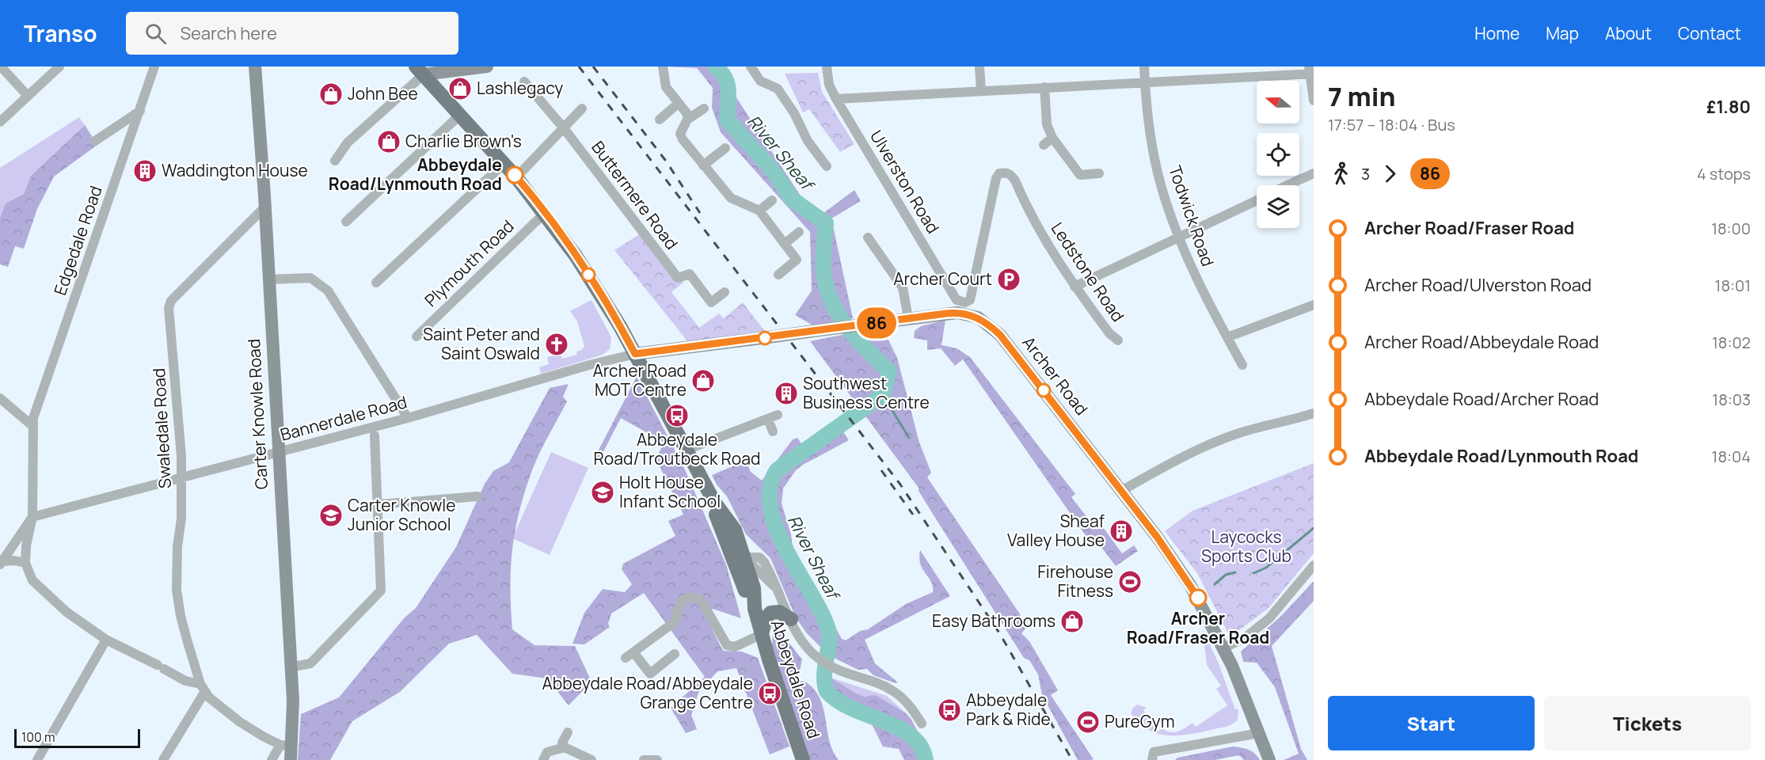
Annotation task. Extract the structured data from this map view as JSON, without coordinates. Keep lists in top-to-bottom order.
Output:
{
  "streets": {
    "main road": ["Abbeydale Road"],
    "street": [
      "Ulverston Road",
      "Buttermere Road",
      "Todwick Road",
      "Edgedale Road",
      "Plymouth Road",
      "Ledstone Road",
      "Archer Road",
      "Carter Knowle Road",
      "Bannerdale Road",
      "Swaledale Road"
    ]
  },
  "crossings": [
    ["Ulverston Road", "Ledstone Road"],
    ["Plymouth Road", "Abbeydale Road"],
    ["Archer Road", "Bannerdale Road"],
    ["Archer Road", "Abbeydale Road"],
    ["Carter Knowle Road", "Bannerdale Road"],
    ["Carter Knowle Road", "Swaledale Road"],
    ["Bannerdale Road", "Swaledale Road"],
    ["Bannerdale Road", "Abbeydale Road"]
  ],
  "water": ["River Sheaf"],
  "parks": ["Laycocks Sports Club"],
  "places": {
    "shop": [
      "Lashlegacy",
      "John Bee",
      "Charlie Brown's",
      "Archer Road MOT Centre",
      "Easy Bathrooms"
    ],
    "building": ["Waddington House", "Southwest Business Centre", "Sheaf Valley House"],
    "other": ["Abbeydale Road/Lynmouth Road", "Archer Road/Fraser Road"],
    "parking": ["Archer Court"],
    "church": ["Saint Peter and Saint Oswald"],
    "bus stop": ["Abbeydale Road/Troutbeck Road", "Abbeydale Road/Abbeydale Grange Centre", "Abbeydale Park & Ride"],
    "school or university": ["Holt House Infant School", "Carter Knowle Junior School"],
    "sports": ["Firehouse Fitness", "PureGym"]
  },
  "lines": ["bus line 86"],
  "scale_bar": "100 m",
  "north": "left",
  "page": {
    "header": "Transo",
    "search": "Search here",
    "nav": [
      "Home",
      "Map",
      "About",
      "Contact"
    ],
    "on_map": "86",
    "heading": ["7 min", "17:57 – 18:04 · Bus", "£1.80"],
    "legs": ["3", "86", "4 stops"],
    "list": [
      {
        "name": "Archer Road/Fraser Road",
        "value": "18:00"
      },
      {
        "name": "Archer Road/Ulverston Road",
        "value": "18:01"
      },
      {
        "name": "Archer Road/Abbeydale Road",
        "value": "18:02"
      },
      {
        "name": "Abbeydale Road/Archer Road",
        "value": "18:03"
      },
      {
        "name": "Abbeydale Road/Lynmouth Road",
        "value": "18:04"
      }
    ],
    "buttons": ["Start", "Tickets"],
    "scale": "100 m"
  }
}
